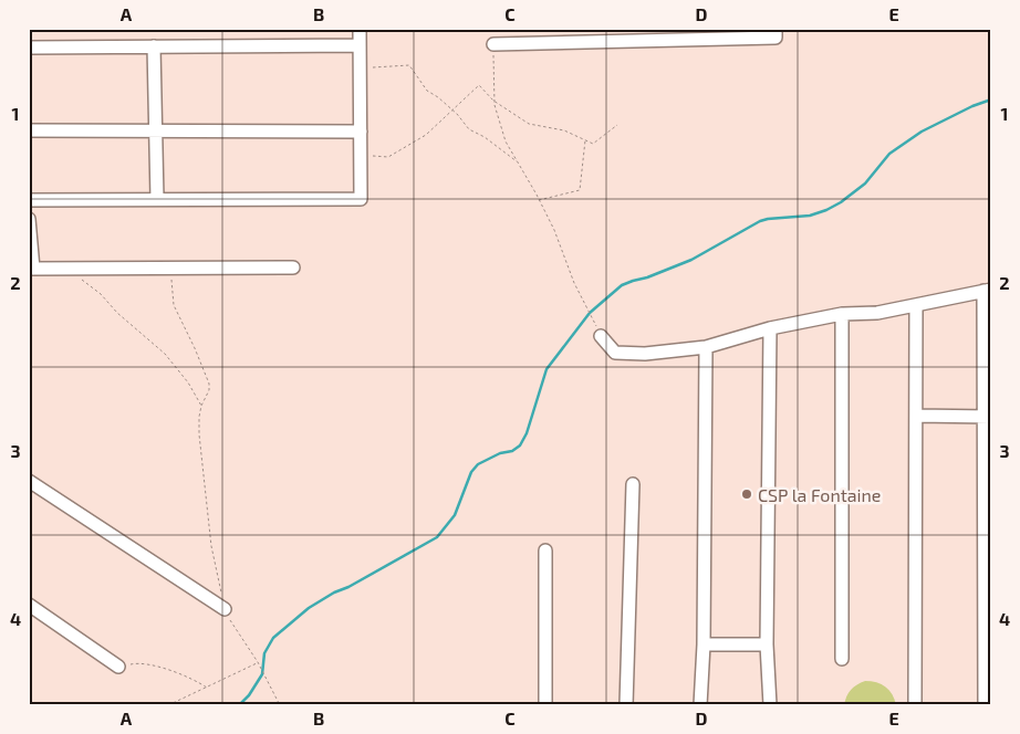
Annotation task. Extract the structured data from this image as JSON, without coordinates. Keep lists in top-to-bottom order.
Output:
{
  "places": ["CSP la Fontaine"],
  "grid": {
    "columns": [
      "A",
      "B",
      "C",
      "D",
      "E"
    ],
    "rows": [
      "1",
      "2",
      "3",
      "4"
    ]
  }
}
